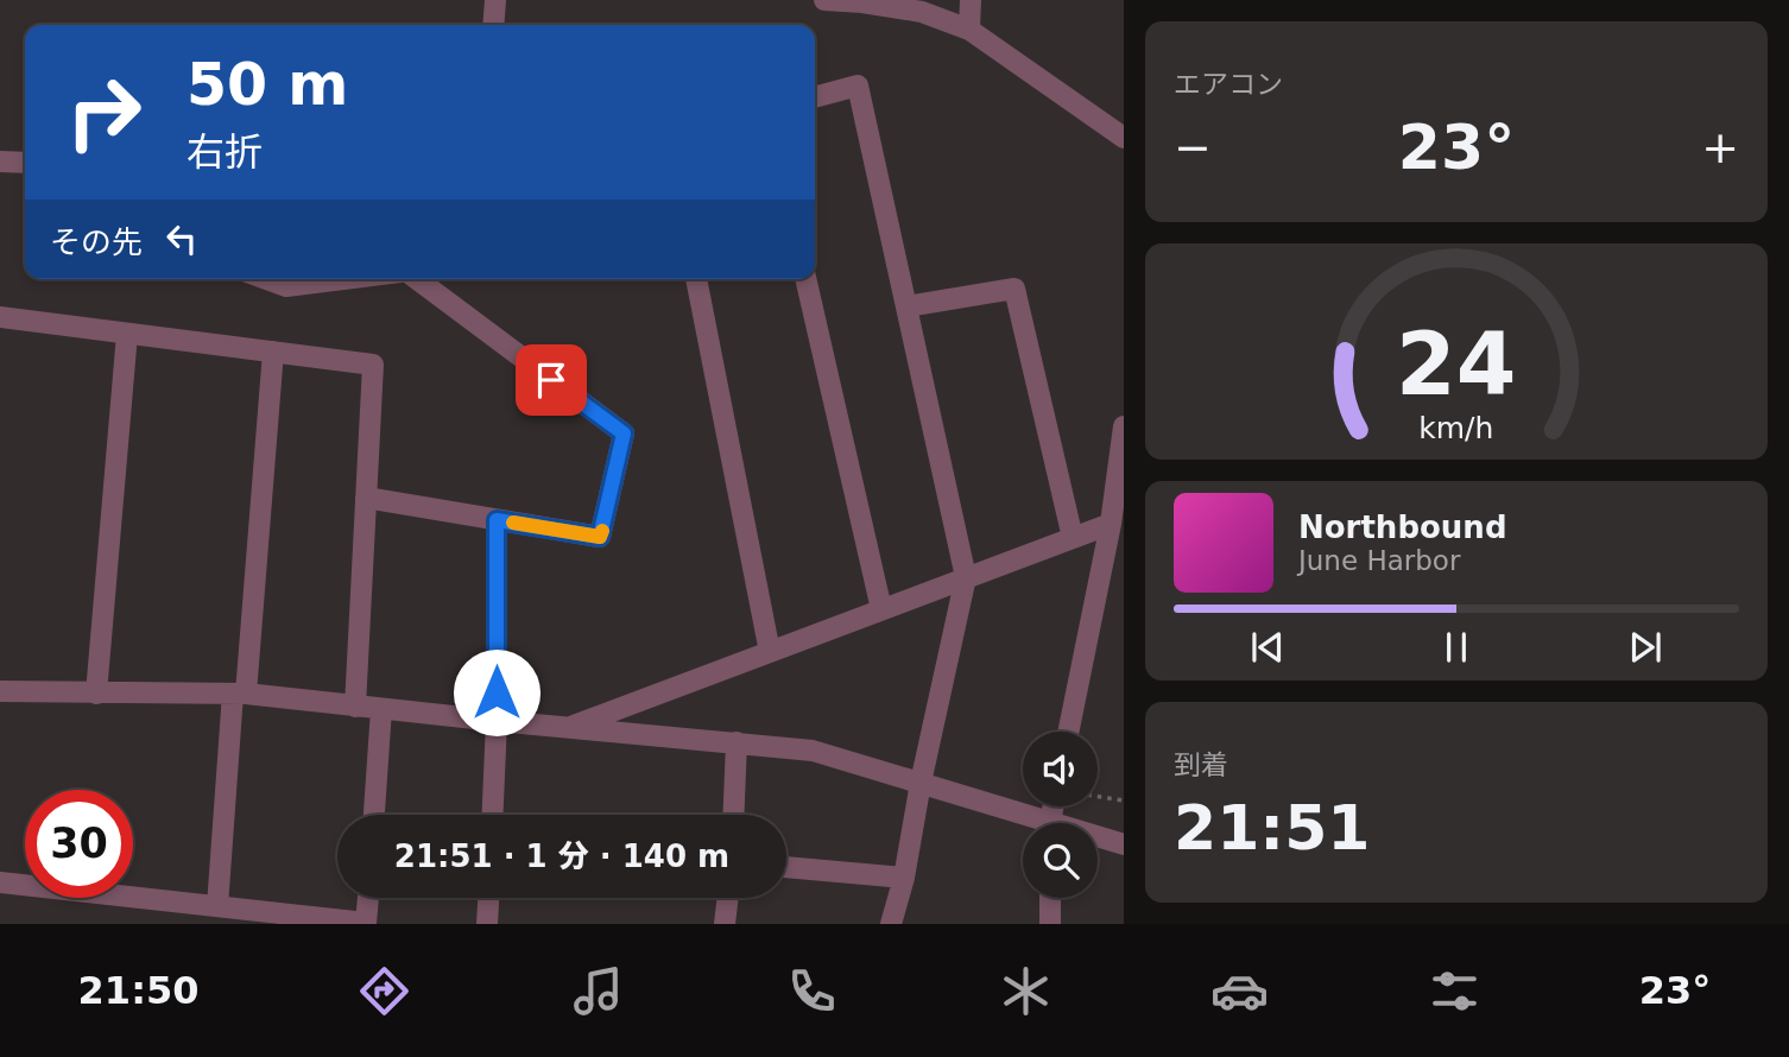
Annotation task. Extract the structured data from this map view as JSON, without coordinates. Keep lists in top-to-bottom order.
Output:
{
  "page": {
    "tile": [
      "エアコン",
      ["到着", "21:51"]
    ],
    "turn": ["50 m", "右折"],
    "heat": ["−", "23°", "+"],
    "then": "その先",
    "song": ["Northbound", "June Harbor"],
    "limit": "30",
    "trip": "21:51 · 1 分 · 140 m",
    "tabs": ["21:50", "23°"],
    "gauge": ["24", "km/h"]
  }
}
